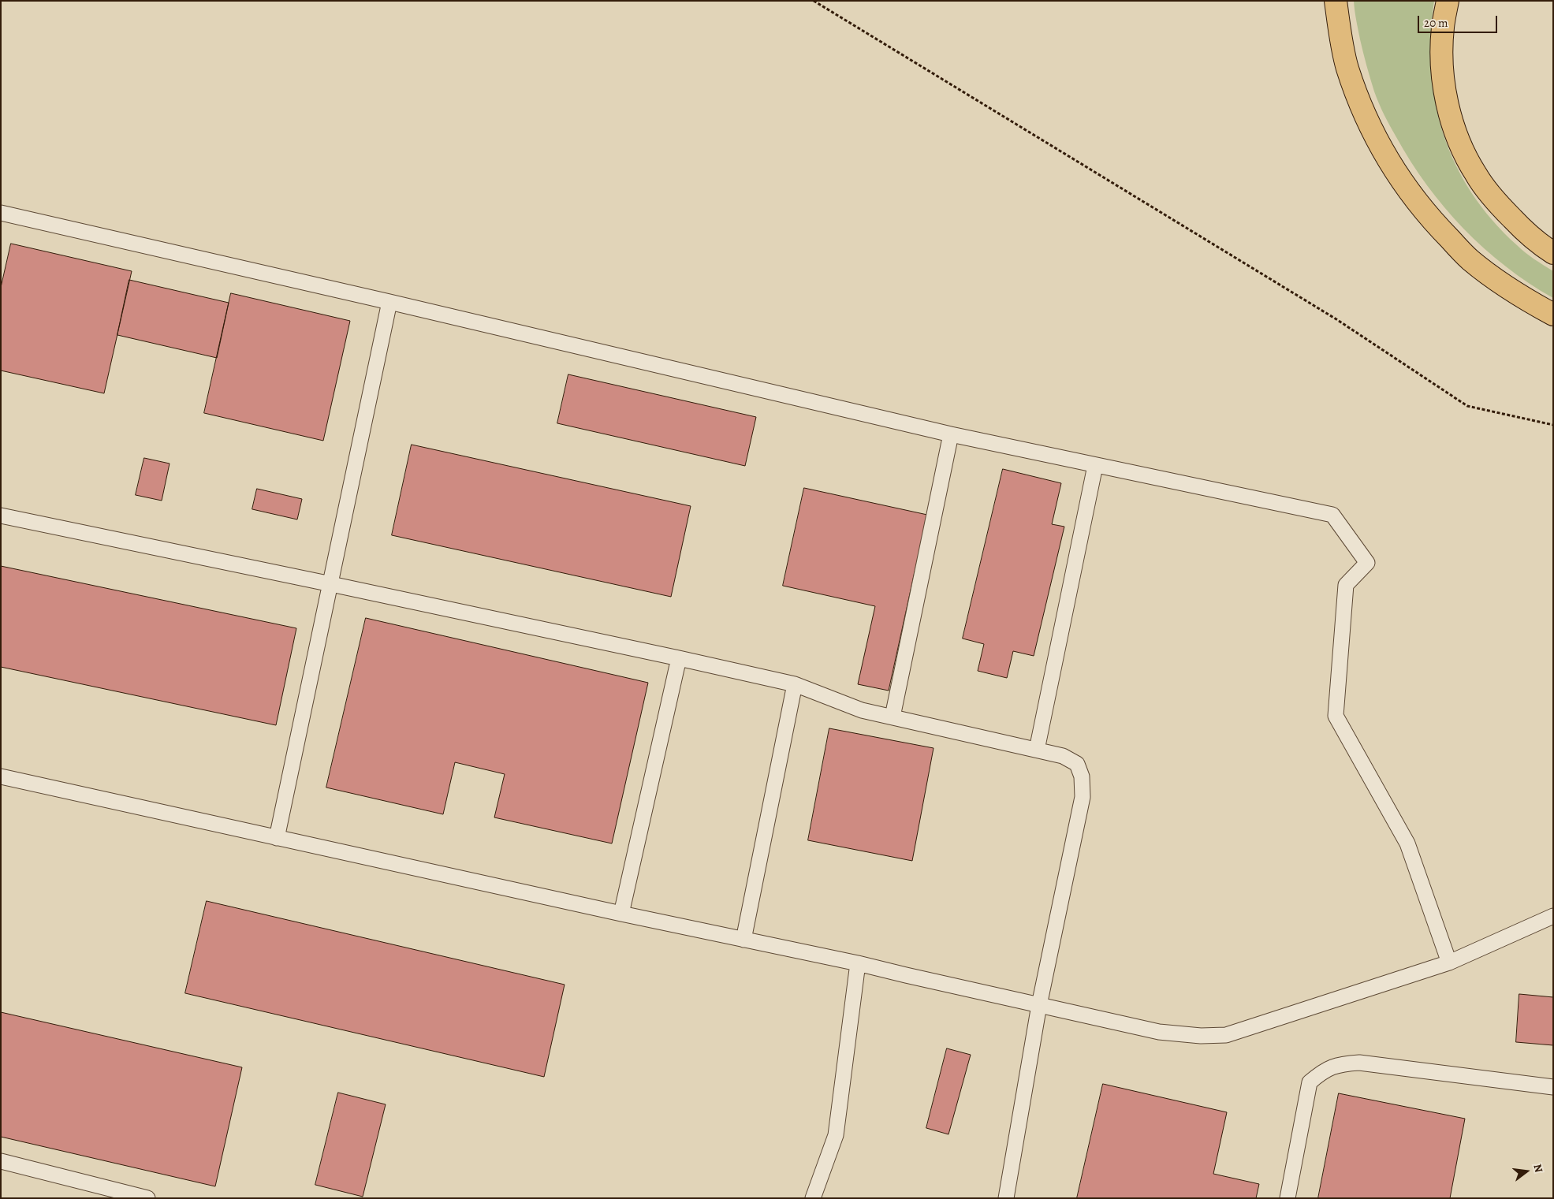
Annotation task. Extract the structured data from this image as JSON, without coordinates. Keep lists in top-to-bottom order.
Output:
{
  "scale_bar": "20 m",
  "north": "right"
}
